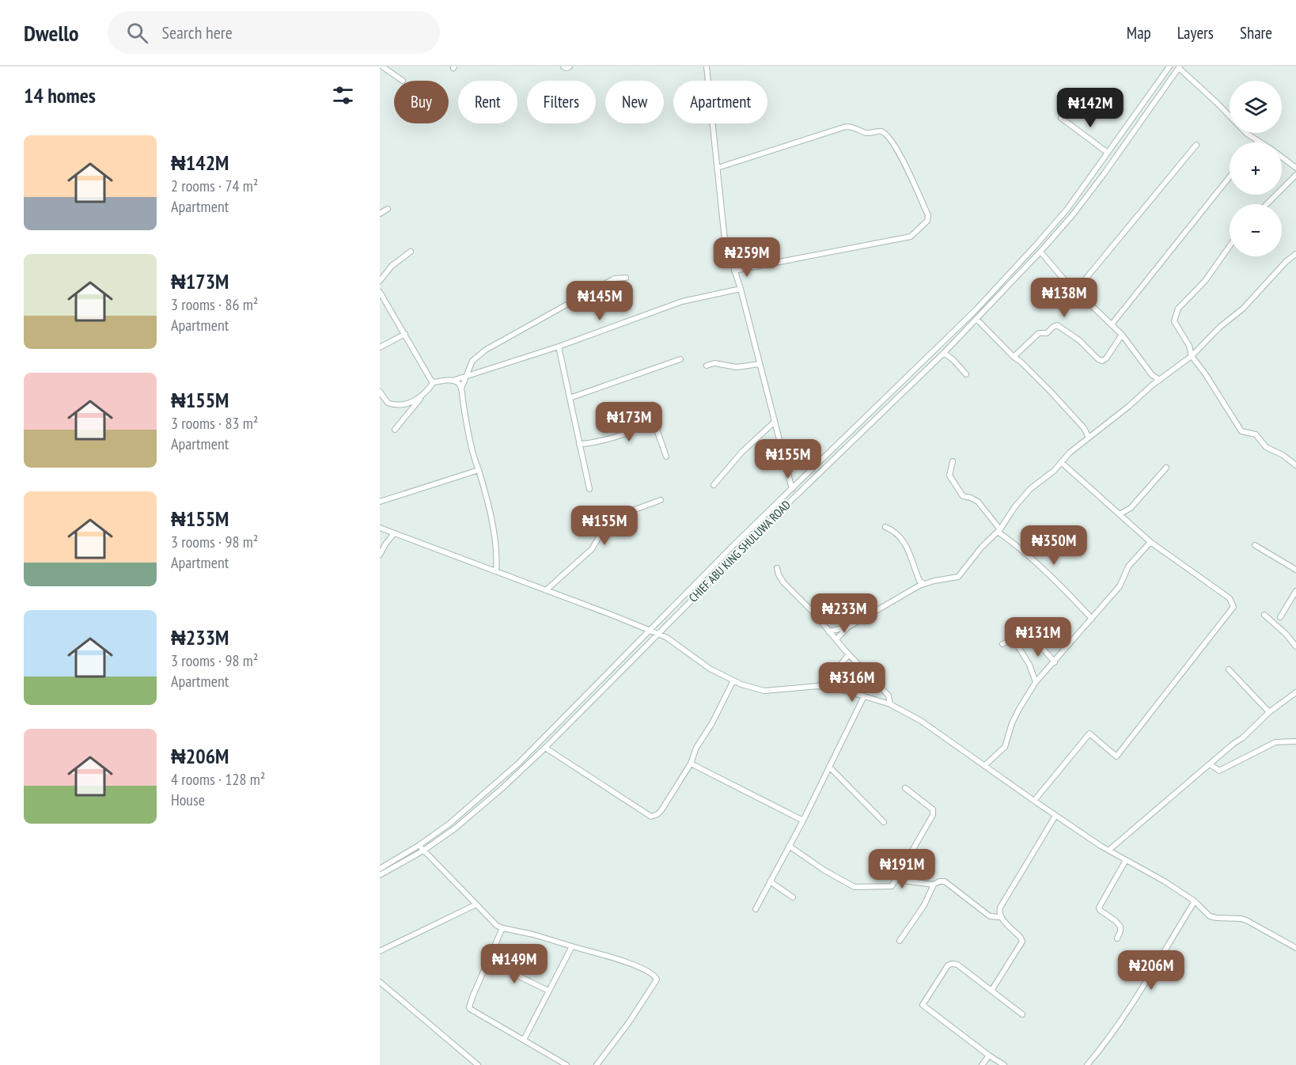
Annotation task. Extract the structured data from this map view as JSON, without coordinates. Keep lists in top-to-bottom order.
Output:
{
  "streets": {
    "street": ["CHIEF ABU KING SHULUWA ROAD"]
  },
  "page": {
    "header": "Dwello",
    "search": "Search here",
    "nav": ["Map", "Layers", "Share"],
    "heading": "14 homes",
    "map_buttons": ["+", "−"],
    "chip": [
      "Buy",
      "Rent",
      "Filters",
      "New",
      "Apartment"
    ],
    "price": [
      "₦142M",
      "₦259M",
      "₦138M",
      "₦145M",
      "₦173M",
      "₦155M",
      "₦155M",
      "₦350M",
      "₦233M",
      "₦131M",
      "₦316M",
      "₦191M",
      "₦149M",
      "₦206M"
    ],
    "list": [
      {
        "name": "₦142M",
        "note": "2 rooms · 74 m² · Apartment"
      },
      {
        "name": "₦173M",
        "note": "3 rooms · 86 m² · Apartment"
      },
      {
        "name": "₦155M",
        "note": "3 rooms · 83 m² · Apartment"
      },
      {
        "name": "₦155M",
        "note": "3 rooms · 98 m² · Apartment"
      },
      {
        "name": "₦233M",
        "note": "3 rooms · 98 m² · Apartment"
      },
      {
        "name": "₦206M",
        "note": "4 rooms · 128 m² · House"
      }
    ]
  }
}
